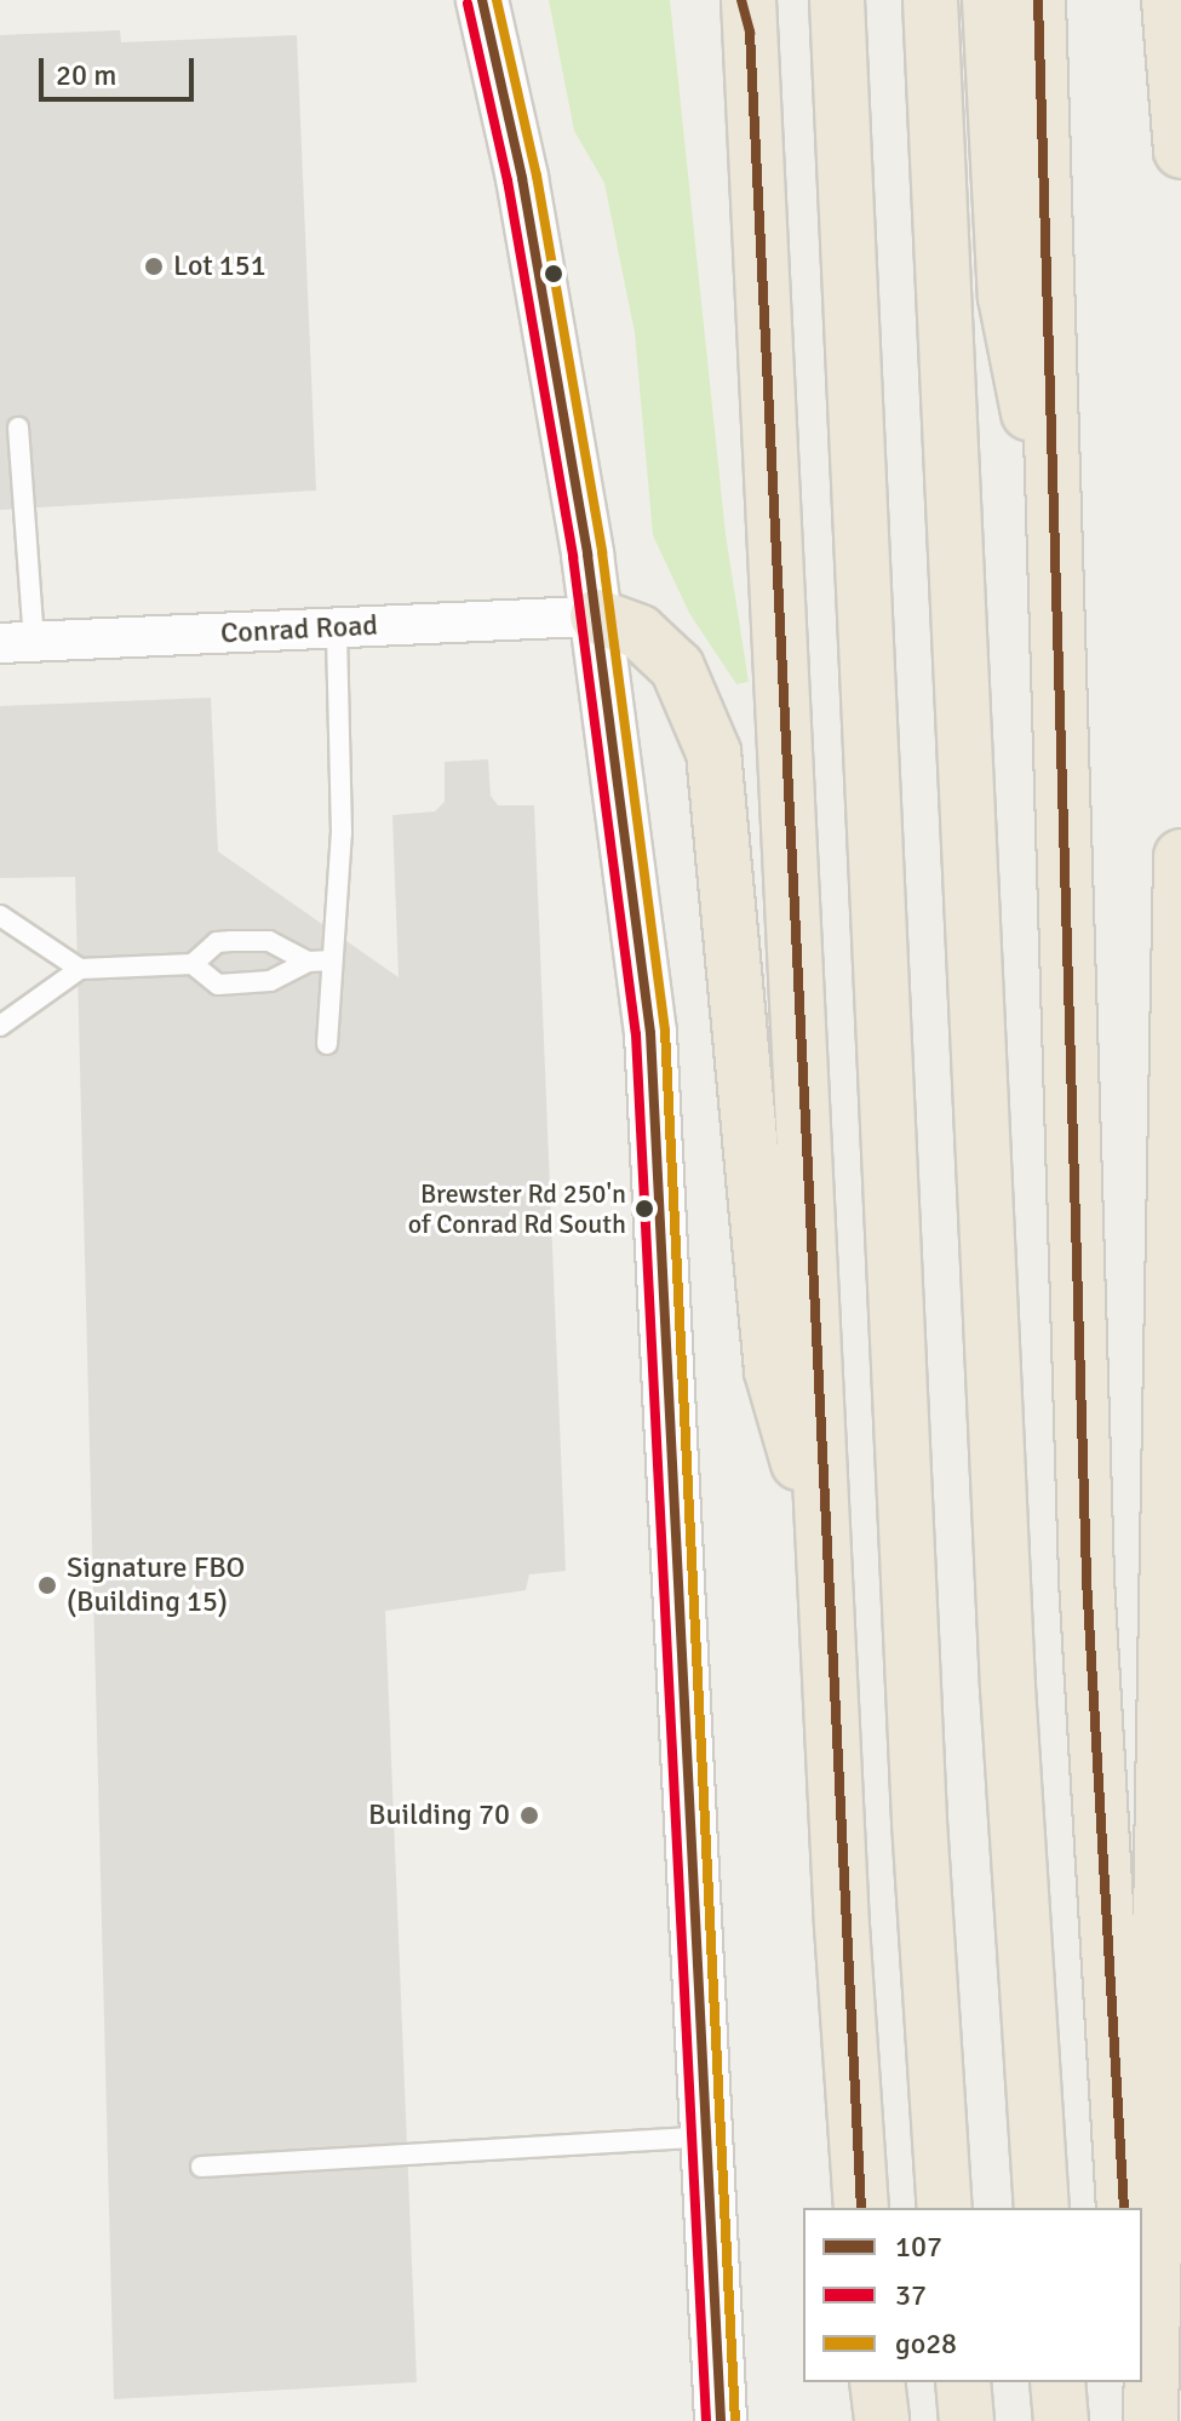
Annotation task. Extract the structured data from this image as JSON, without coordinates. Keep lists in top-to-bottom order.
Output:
{
  "streets": {
    "street": ["Conrad Road"]
  },
  "places": [
    "Lot 151",
    "Brewster Rd 250'n of Conrad Rd South",
    "Signature FBO (Building 15)",
    "Building 70"
  ],
  "lines": ["transit line 107", "transit line go28", "transit line 37"],
  "legend": ["107", "37", "go28"],
  "scale_bar": "20 m"
}
